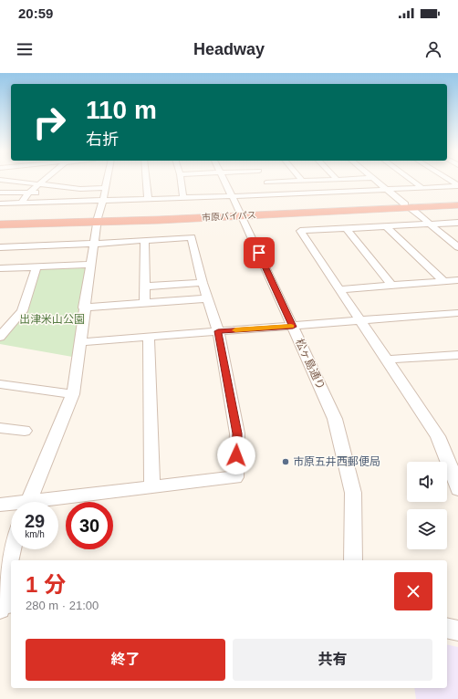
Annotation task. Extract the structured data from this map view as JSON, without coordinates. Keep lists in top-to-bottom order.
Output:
{
  "streets": {
    "highway": ["市原バイパス"],
    "street": ["松ヶ島通り"]
  },
  "crossings": [
    ["市原バイパス", "松ヶ島通り"]
  ],
  "parks": ["出津米山公園"],
  "places": ["市原五井西郵便局"],
  "page": {
    "status": "20:59",
    "header": "Headway",
    "turn": ["110 m", "右折"],
    "speed": "29 km/h",
    "limit": "30",
    "heading": ["1 分", "280 m · 21:00"],
    "buttons": ["終了", "共有"]
  }
}
